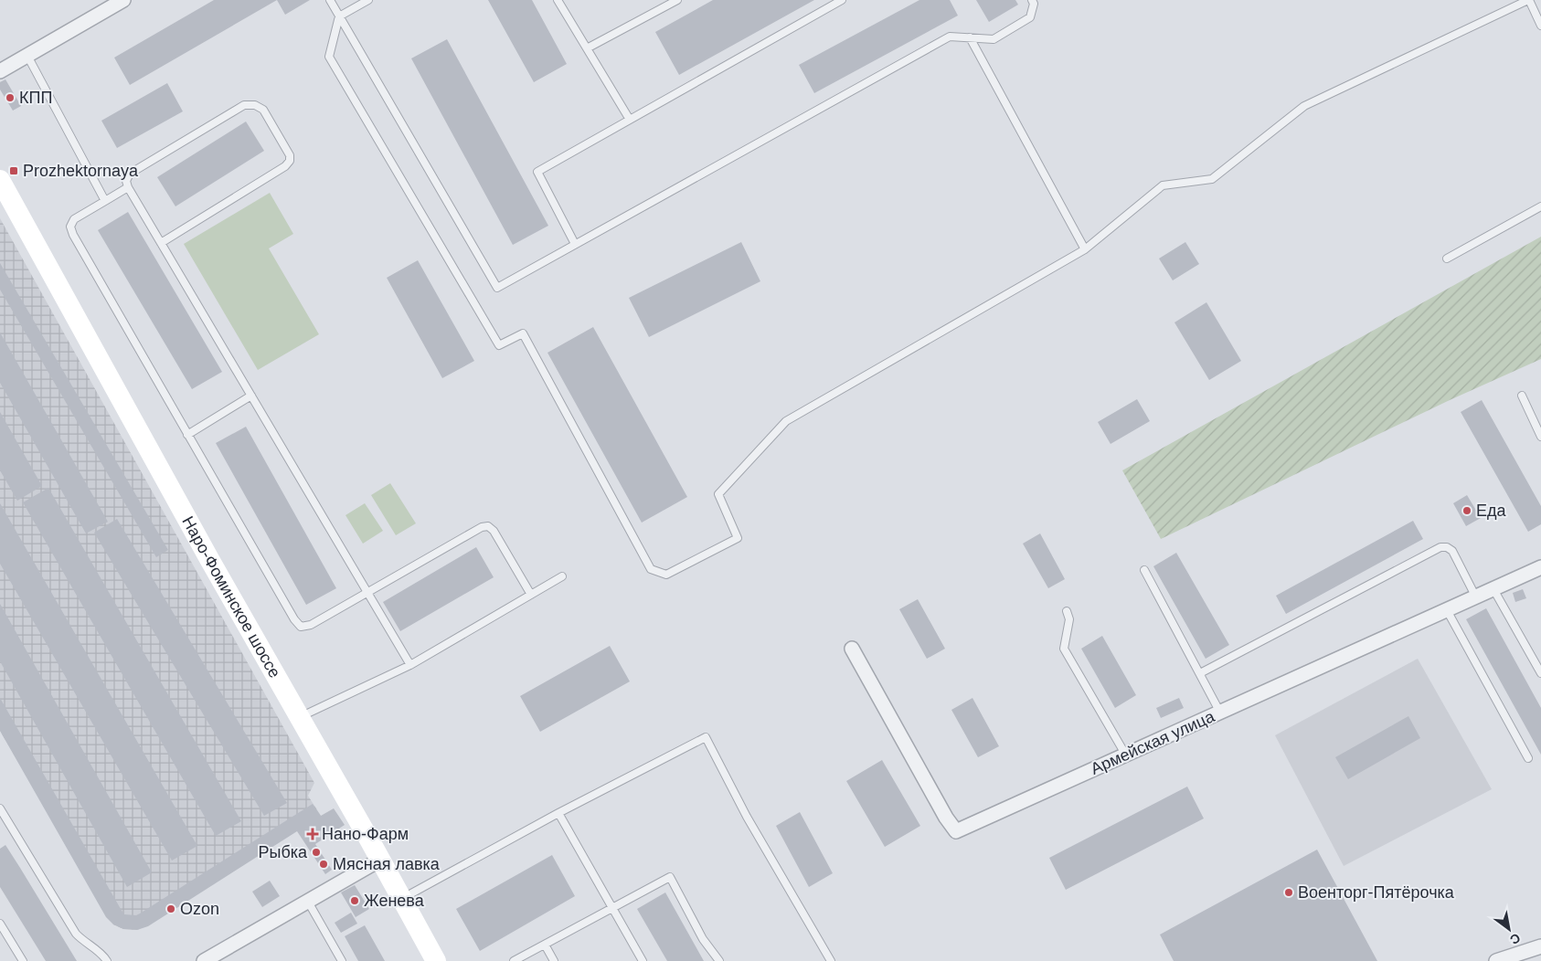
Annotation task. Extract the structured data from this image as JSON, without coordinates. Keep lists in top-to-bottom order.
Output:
{
  "streets": {
    "main road": ["Наро-Фоминское шоссе"],
    "street": ["Армейская улица"]
  },
  "places": {
    "other": [
      "КПП",
      "Еда",
      "Рыбка",
      "Мясная лавка",
      "Военторг-Пятёрочка",
      "Женева",
      "Ozon"
    ],
    "transit": ["Prozhektornaya"],
    "health": ["Нано-Фарм"]
  },
  "north": "bottom right"
}
